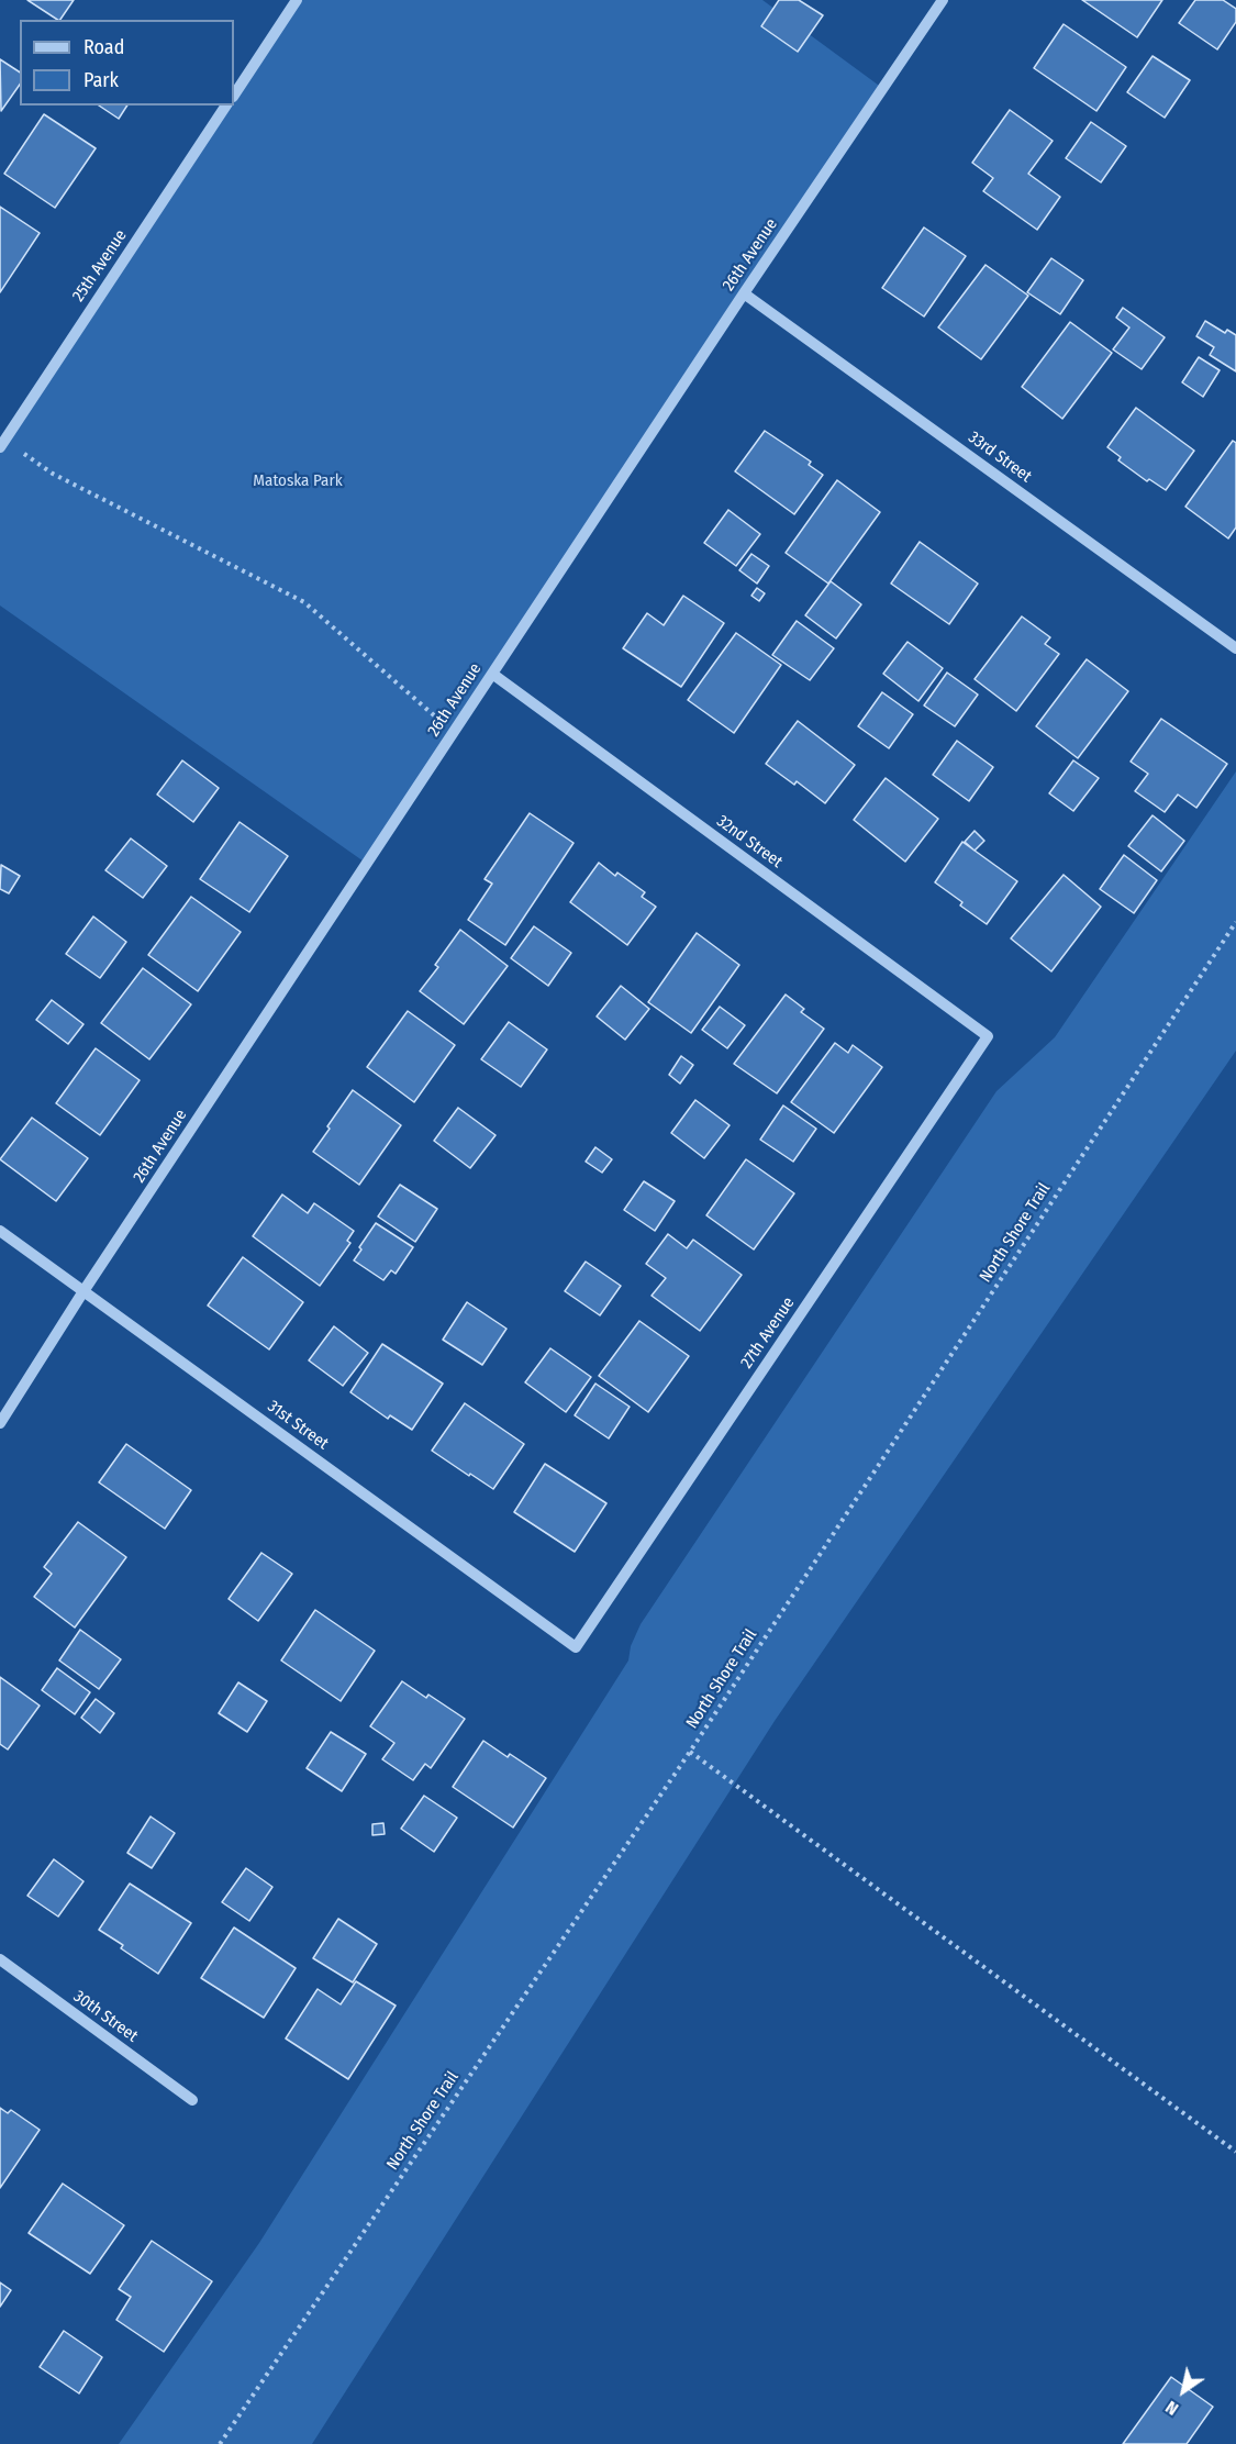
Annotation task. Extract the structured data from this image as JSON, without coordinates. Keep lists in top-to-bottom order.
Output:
{
  "streets": {
    "street": [
      "26th Avenue",
      "25th Avenue",
      "33rd Street",
      "32nd Street",
      "27th Avenue",
      "31st Street",
      "30th Street"
    ],
    "path": ["North Shore Trail"]
  },
  "crossings": [
    ["26th Avenue", "33rd Street"],
    ["26th Avenue", "32nd Street"],
    ["26th Avenue", "31st Street"],
    ["32nd Street", "27th Avenue"],
    ["27th Avenue", "31st Street"]
  ],
  "parks": ["Matoska Park"],
  "legend": ["Road", "Park"],
  "north": "bottom left"
}
